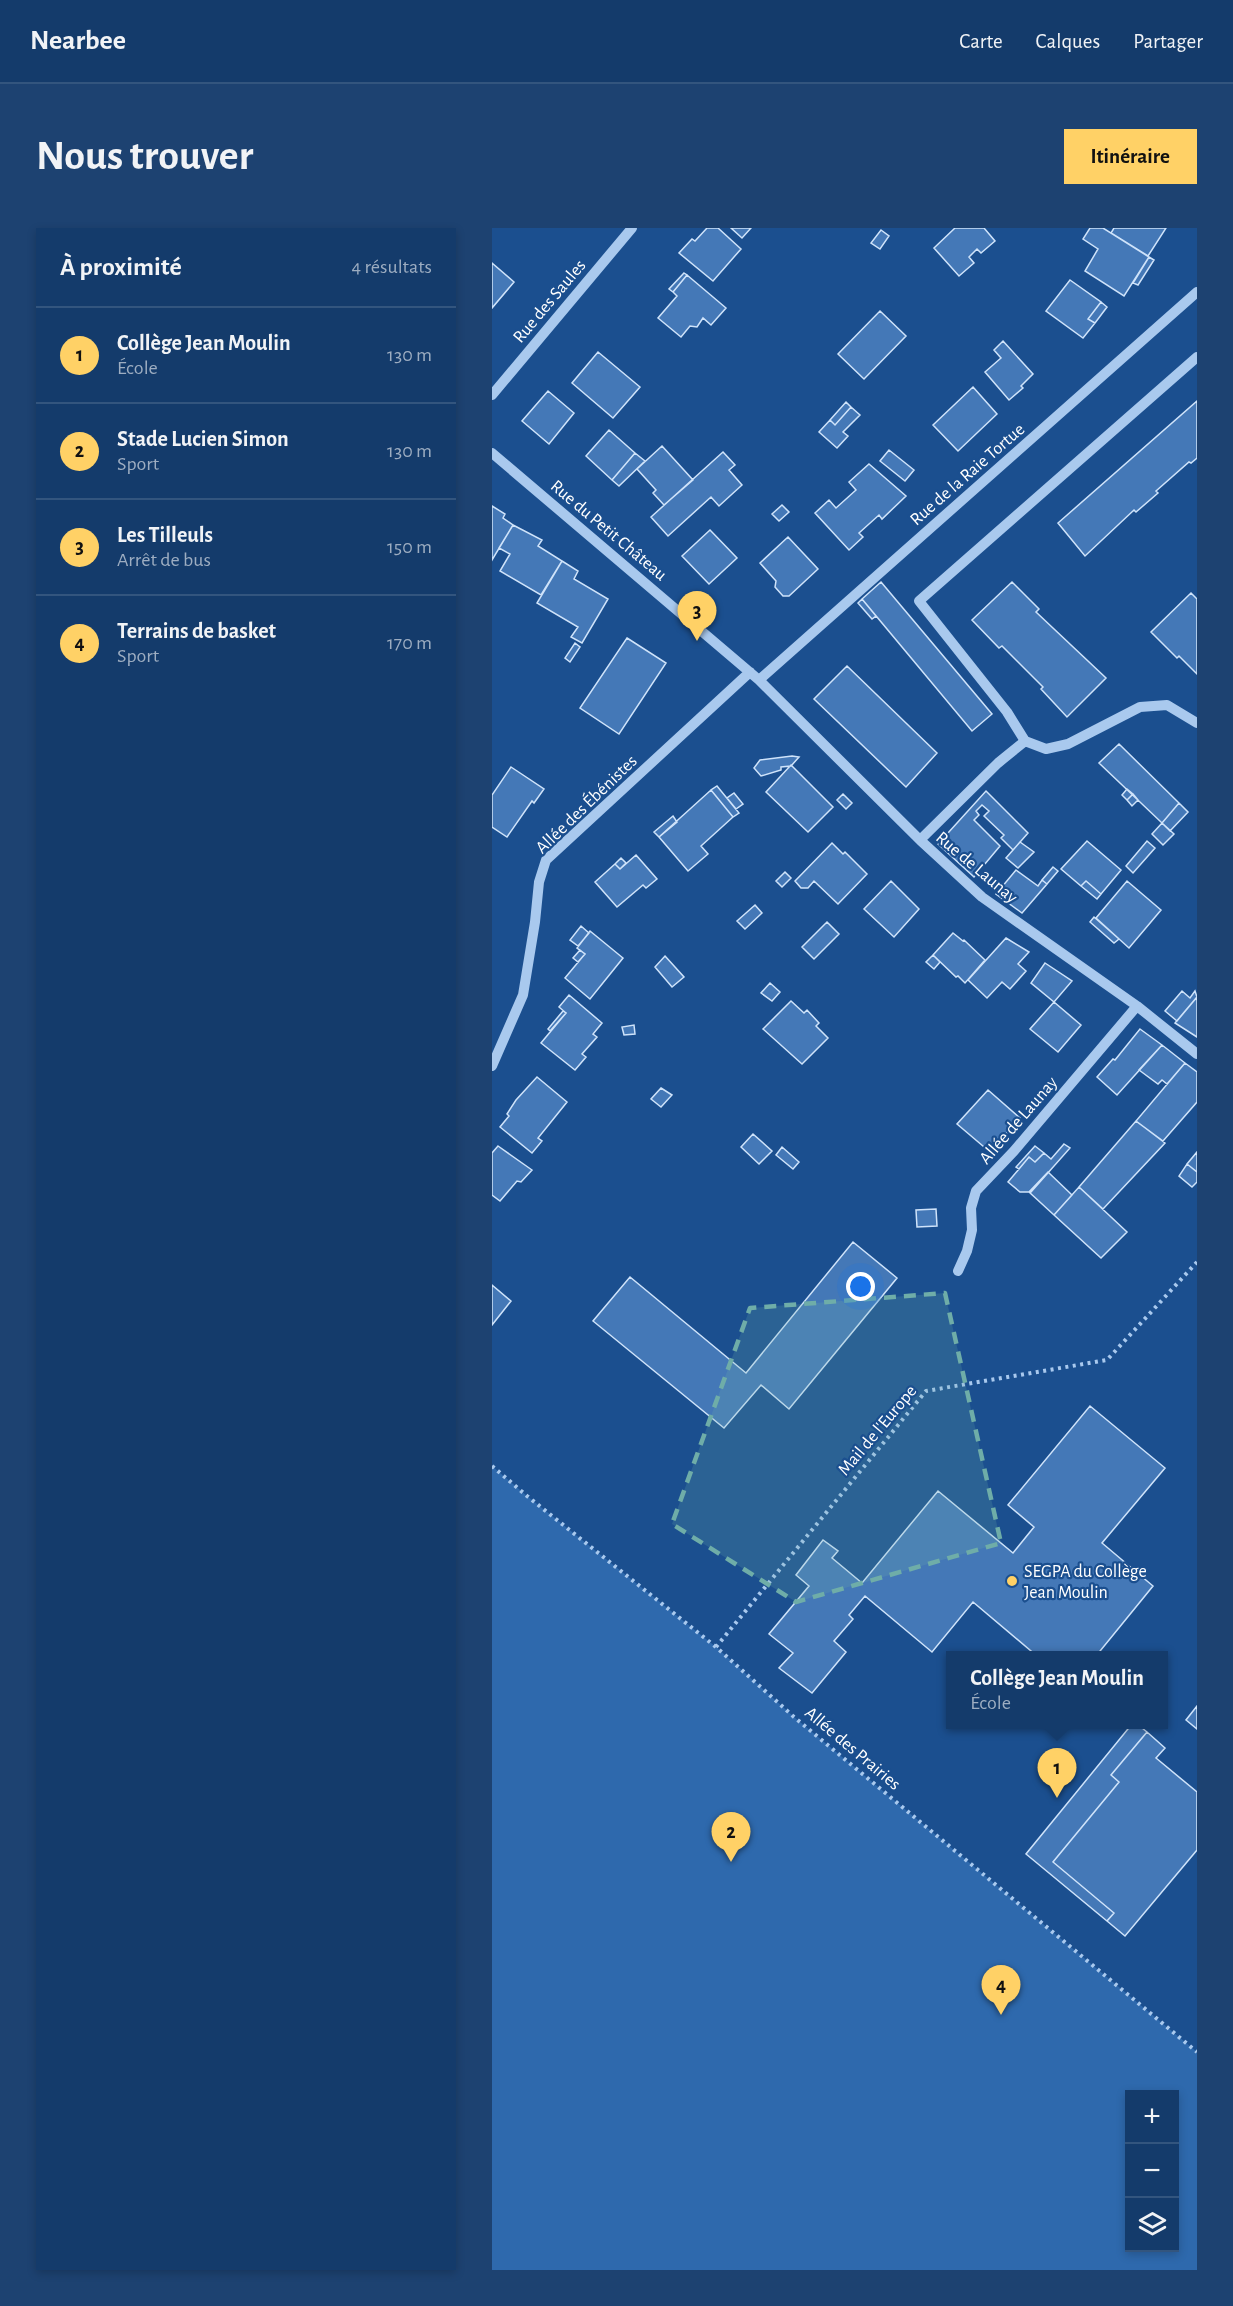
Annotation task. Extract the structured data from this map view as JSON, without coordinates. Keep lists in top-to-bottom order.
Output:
{
  "streets": {
    "street": [
      "Rue des Saules",
      "Rue de la Raie Tortue",
      "Rue du Petit Château",
      "Allée des Ébénistes",
      "Rue de Launay",
      "Allée de Launay"
    ],
    "path": ["Mail de l'Europe", "Allée des Prairies"]
  },
  "crossings": [
    ["Rue de la Raie Tortue", "Rue du Petit Château"],
    ["Rue de la Raie Tortue", "Allée des Ébénistes"],
    ["Rue de la Raie Tortue", "Rue de Launay"],
    ["Rue du Petit Château", "Allée des Ébénistes"],
    ["Rue du Petit Château", "Rue de Launay"],
    ["Allée des Ébénistes", "Rue de Launay"],
    ["Rue de Launay", "Allée de Launay"],
    ["Mail de l'Europe", "Allée des Prairies"]
  ],
  "places": ["SEGPA du Collège Jean Moulin"],
  "page": {
    "header": "Nearbee",
    "nav": ["Carte", "Calques", "Partager"],
    "buttons": "Itinéraire",
    "title": "Nous trouver",
    "heading": ["À proximité", "4 résultats"],
    "list": [
      {
        "mark": "1",
        "name": "Collège Jean Moulin",
        "note": "École",
        "value": "130 m"
      },
      {
        "mark": "2",
        "name": "Stade Lucien Simon",
        "note": "Sport",
        "value": "130 m"
      },
      {
        "mark": "3",
        "name": "Les Tilleuls",
        "note": "Arrêt de bus",
        "value": "150 m"
      },
      {
        "mark": "4",
        "name": "Terrains de basket",
        "note": "Sport",
        "value": "170 m"
      }
    ],
    "pins": [
      "3",
      "1",
      "2",
      "4"
    ],
    "popup": ["Collège Jean Moulin", "École"],
    "map_buttons": ["+", "−"]
  }
}
